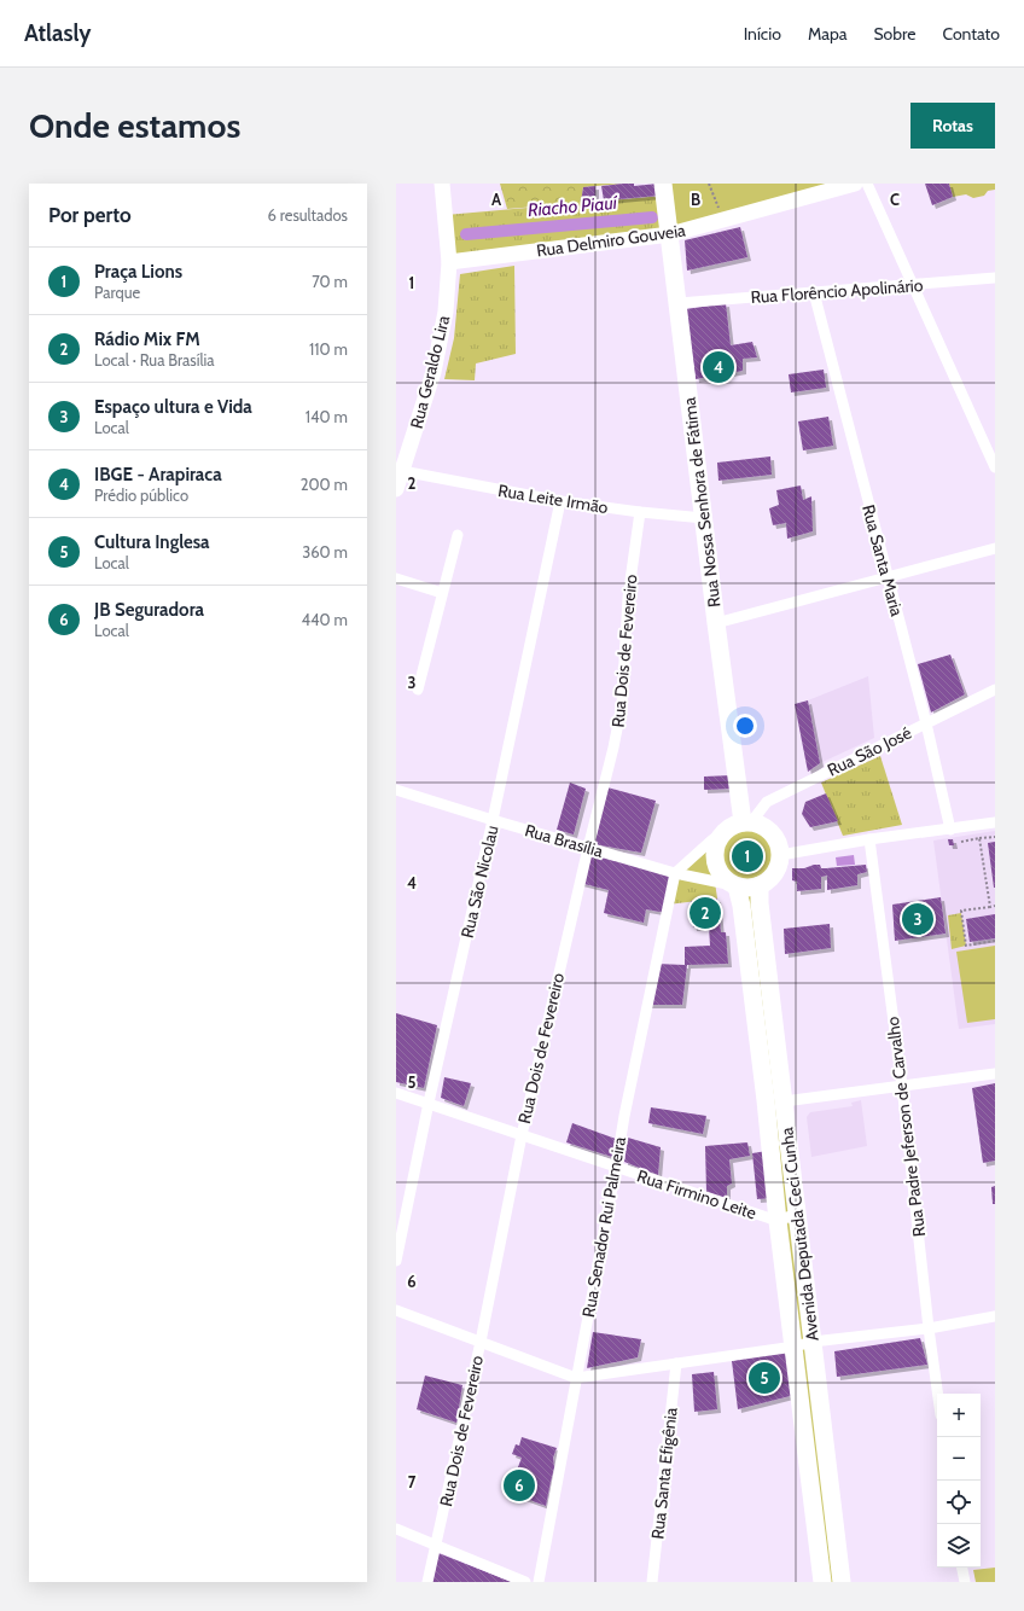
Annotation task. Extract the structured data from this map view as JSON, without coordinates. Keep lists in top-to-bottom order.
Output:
{
  "streets": {
    "main road": ["Rua Nossa Senhora de Fátima", "Avenida Deputada Ceci Cunha"],
    "street": [
      "Rua Delmiro Gouveia",
      "Rua Florêncio Apolinário",
      "Rua Geraldo Lira",
      "Rua Leite Irmão",
      "Rua Santa Maria",
      "Rua Dois de Fevereiro",
      "Rua São José",
      "Rua Brasília",
      "Rua São Nicolau",
      "Rua Padre Jeferson de Carvalho",
      "Rua Firmino Leite",
      "Rua Senador Rui Palmeira",
      "Rua Santa Efigênia"
    ]
  },
  "crossings": [
    ["Rua Delmiro Gouveia", "Rua Geraldo Lira"],
    ["Rua Delmiro Gouveia", "Rua Nossa Senhora de Fátima"],
    ["Rua Florêncio Apolinário", "Rua Nossa Senhora de Fátima"],
    ["Rua Florêncio Apolinário", "Rua Santa Maria"],
    ["Rua Geraldo Lira", "Rua Leite Irmão"],
    ["Rua Leite Irmão", "Rua Nossa Senhora de Fátima"],
    ["Rua Leite Irmão", "Rua Dois de Fevereiro"],
    ["Rua Leite Irmão", "Rua São Nicolau"],
    ["Rua Nossa Senhora de Fátima", "Rua São José"],
    ["Rua Nossa Senhora de Fátima", "Rua Brasília"],
    ["Rua Nossa Senhora de Fátima", "Avenida Deputada Ceci Cunha"],
    ["Rua Santa Maria", "Rua São José"],
    ["Rua Dois de Fevereiro", "Rua Brasília"],
    ["Rua Dois de Fevereiro", "Rua Firmino Leite"],
    ["Rua São José", "Rua Brasília"],
    ["Rua São José", "Avenida Deputada Ceci Cunha"],
    ["Rua Brasília", "Rua São Nicolau"],
    ["Rua Brasília", "Rua Senador Rui Palmeira"],
    ["Rua Brasília", "Avenida Deputada Ceci Cunha"],
    ["Rua São Nicolau", "Rua Firmino Leite"],
    ["Rua Firmino Leite", "Rua Senador Rui Palmeira"],
    ["Rua Firmino Leite", "Avenida Deputada Ceci Cunha"]
  ],
  "water": ["Riacho Piauí"],
  "page": {
    "header": "Atlasly",
    "nav": [
      "Início",
      "Mapa",
      "Sobre",
      "Contato"
    ],
    "buttons": "Rotas",
    "title": "Onde estamos",
    "heading": ["Por perto", "6 resultados"],
    "list": [
      {
        "mark": "1",
        "name": "Praça Lions",
        "note": "Parque",
        "value": "70 m"
      },
      {
        "mark": "2",
        "name": "Rádio Mix FM",
        "note": "Local · Rua Brasília",
        "value": "110 m"
      },
      {
        "mark": "3",
        "name": "Espaço ultura e Vida",
        "note": "Local",
        "value": "140 m"
      },
      {
        "mark": "4",
        "name": "IBGE - Arapiraca",
        "note": "Prédio público",
        "value": "200 m"
      },
      {
        "mark": "5",
        "name": "Cultura Inglesa",
        "note": "Local",
        "value": "360 m"
      },
      {
        "mark": "6",
        "name": "JB Seguradora",
        "note": "Local",
        "value": "440 m"
      }
    ],
    "pins": [
      "4",
      "1",
      "2",
      "3",
      "5",
      "6"
    ],
    "map_buttons": ["+", "−"]
  },
  "grid": {
    "columns": ["A", "B", "C"],
    "rows": [
      "1",
      "2",
      "3",
      "4",
      "5",
      "6",
      "7"
    ]
  }
}
